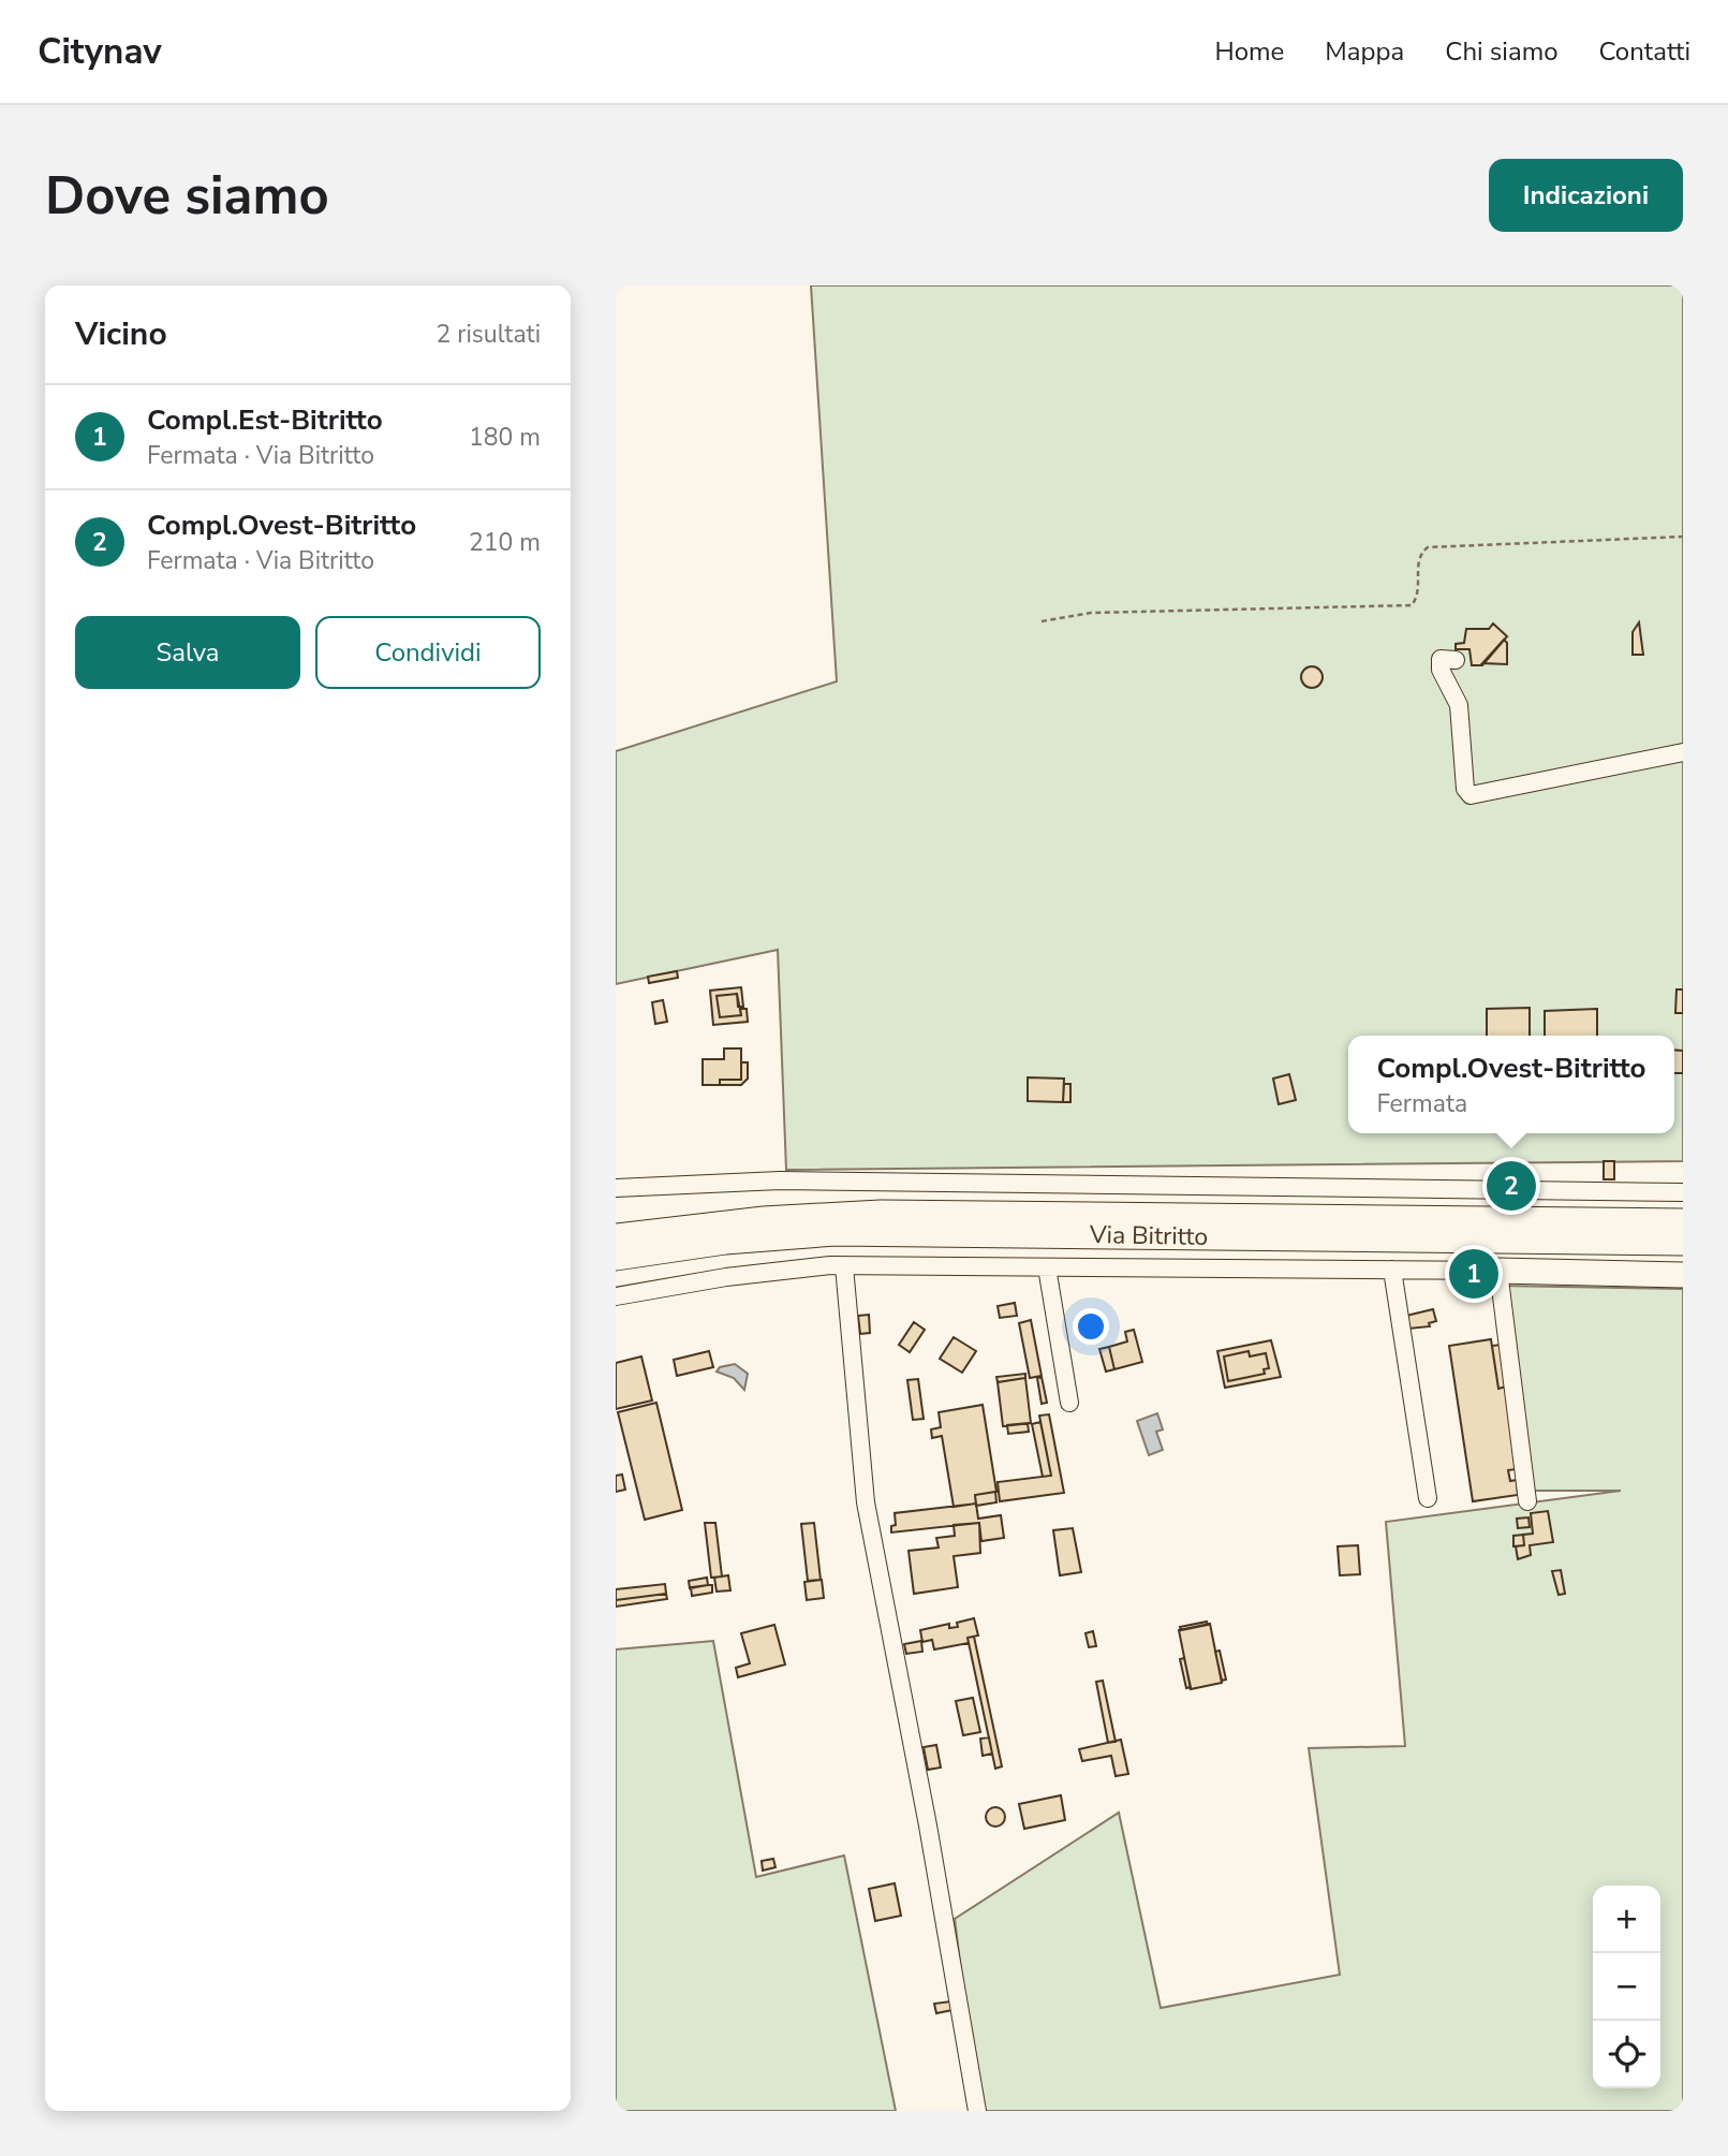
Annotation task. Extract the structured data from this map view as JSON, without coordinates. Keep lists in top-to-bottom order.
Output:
{
  "streets": {
    "highway": ["Via Bitritto"]
  },
  "page": {
    "header": "Citynav",
    "nav": [
      "Home",
      "Mappa",
      "Chi siamo",
      "Contatti"
    ],
    "buttons": [
      "Indicazioni",
      ["Salva", "Condividi"]
    ],
    "title": "Dove siamo",
    "heading": ["Vicino", "2 risultati"],
    "list": [
      {
        "mark": "1",
        "name": "Compl.Est-Bitritto",
        "note": "Fermata · Via Bitritto",
        "value": "180 m"
      },
      {
        "mark": "2",
        "name": "Compl.Ovest-Bitritto",
        "note": "Fermata · Via Bitritto",
        "value": "210 m"
      }
    ],
    "popup": ["Compl.Ovest-Bitritto", "Fermata"],
    "pins": ["2", "1"],
    "map_buttons": ["+", "−"]
  }
}
